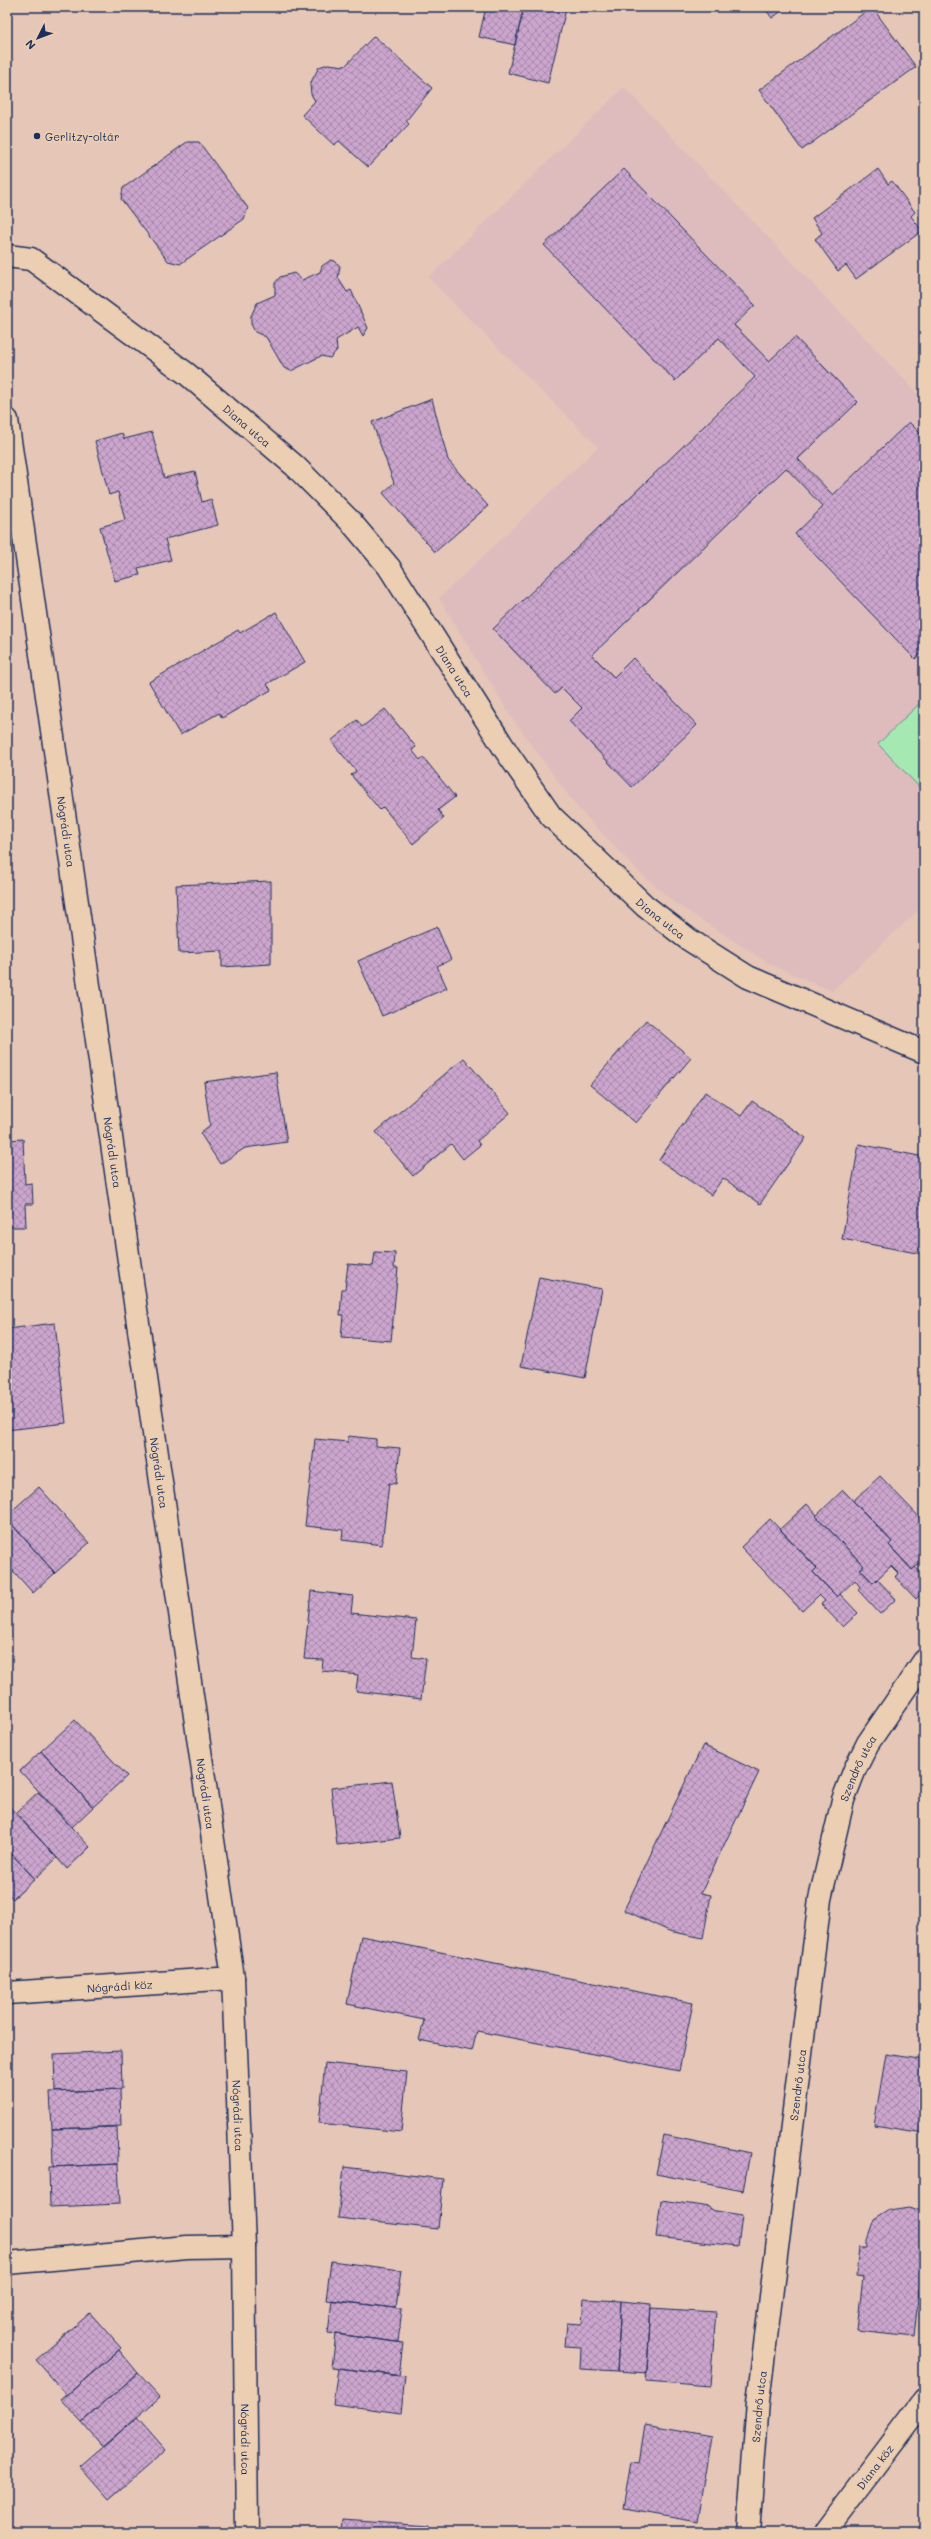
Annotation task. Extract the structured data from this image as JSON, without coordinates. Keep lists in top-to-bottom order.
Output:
{
  "streets": {
    "street": [
      "Diana utca",
      "Nógrádi utca",
      "Szendrő utca",
      "Nógrádi köz",
      "Diana köz"
    ]
  },
  "crossings": [
    ["Nógrádi utca", "Nógrádi köz"]
  ],
  "places": ["Gerlitzy-oltár"],
  "north": "bottom left"
}
